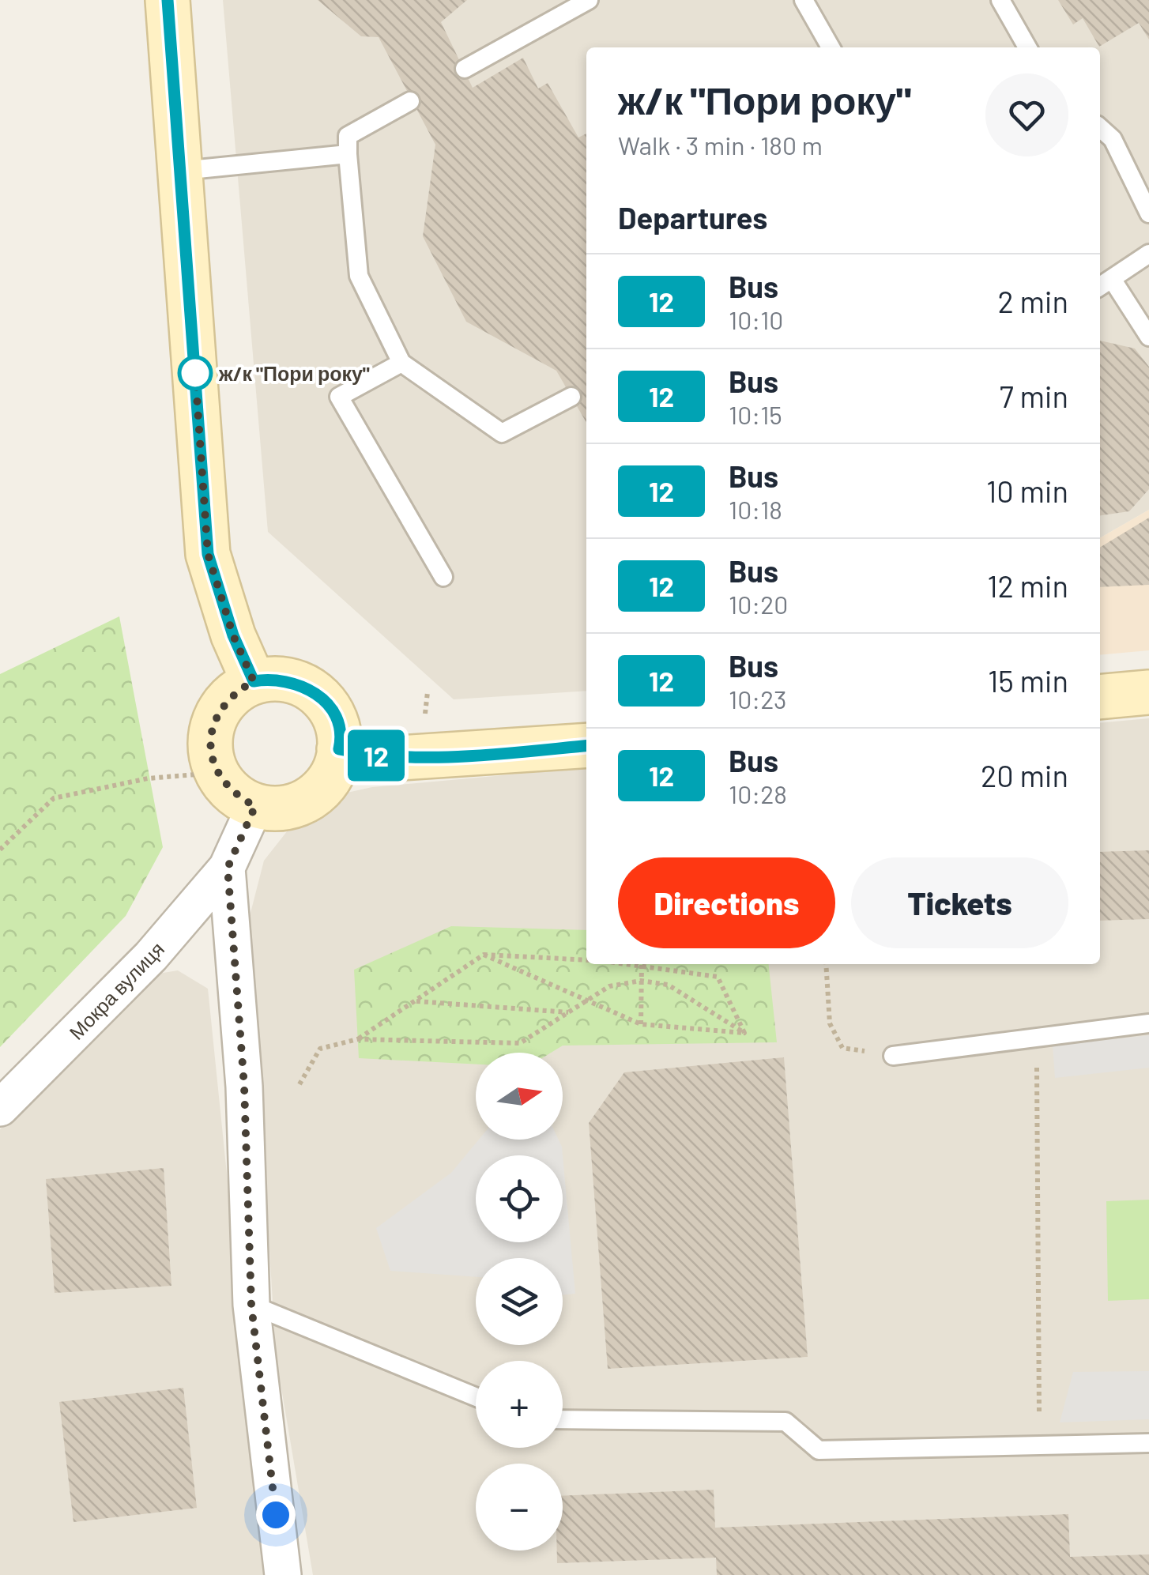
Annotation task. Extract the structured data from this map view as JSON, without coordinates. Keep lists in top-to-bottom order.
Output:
{
  "streets": {
    "street": ["Мокра вулиця"]
  },
  "places": ["ж/к \"Пори року\""],
  "lines": ["bus line 12"],
  "north": "right",
  "page": {
    "on_map": "12",
    "heading": [
      ["ж/к \"Пори року\"", "Walk · 3 min · 180 m"],
      "Departures"
    ],
    "list": [
      {
        "mark": "12",
        "name": "Bus",
        "note": "10:10",
        "value": "2 min"
      },
      {
        "mark": "12",
        "name": "Bus",
        "note": "10:15",
        "value": "7 min"
      },
      {
        "mark": "12",
        "name": "Bus",
        "note": "10:18",
        "value": "10 min"
      },
      {
        "mark": "12",
        "name": "Bus",
        "note": "10:20",
        "value": "12 min"
      },
      {
        "mark": "12",
        "name": "Bus",
        "note": "10:23",
        "value": "15 min"
      },
      {
        "mark": "12",
        "name": "Bus",
        "note": "10:28",
        "value": "20 min"
      }
    ],
    "buttons": ["Directions", "Tickets"],
    "map_buttons": ["+", "−"]
  }
}
